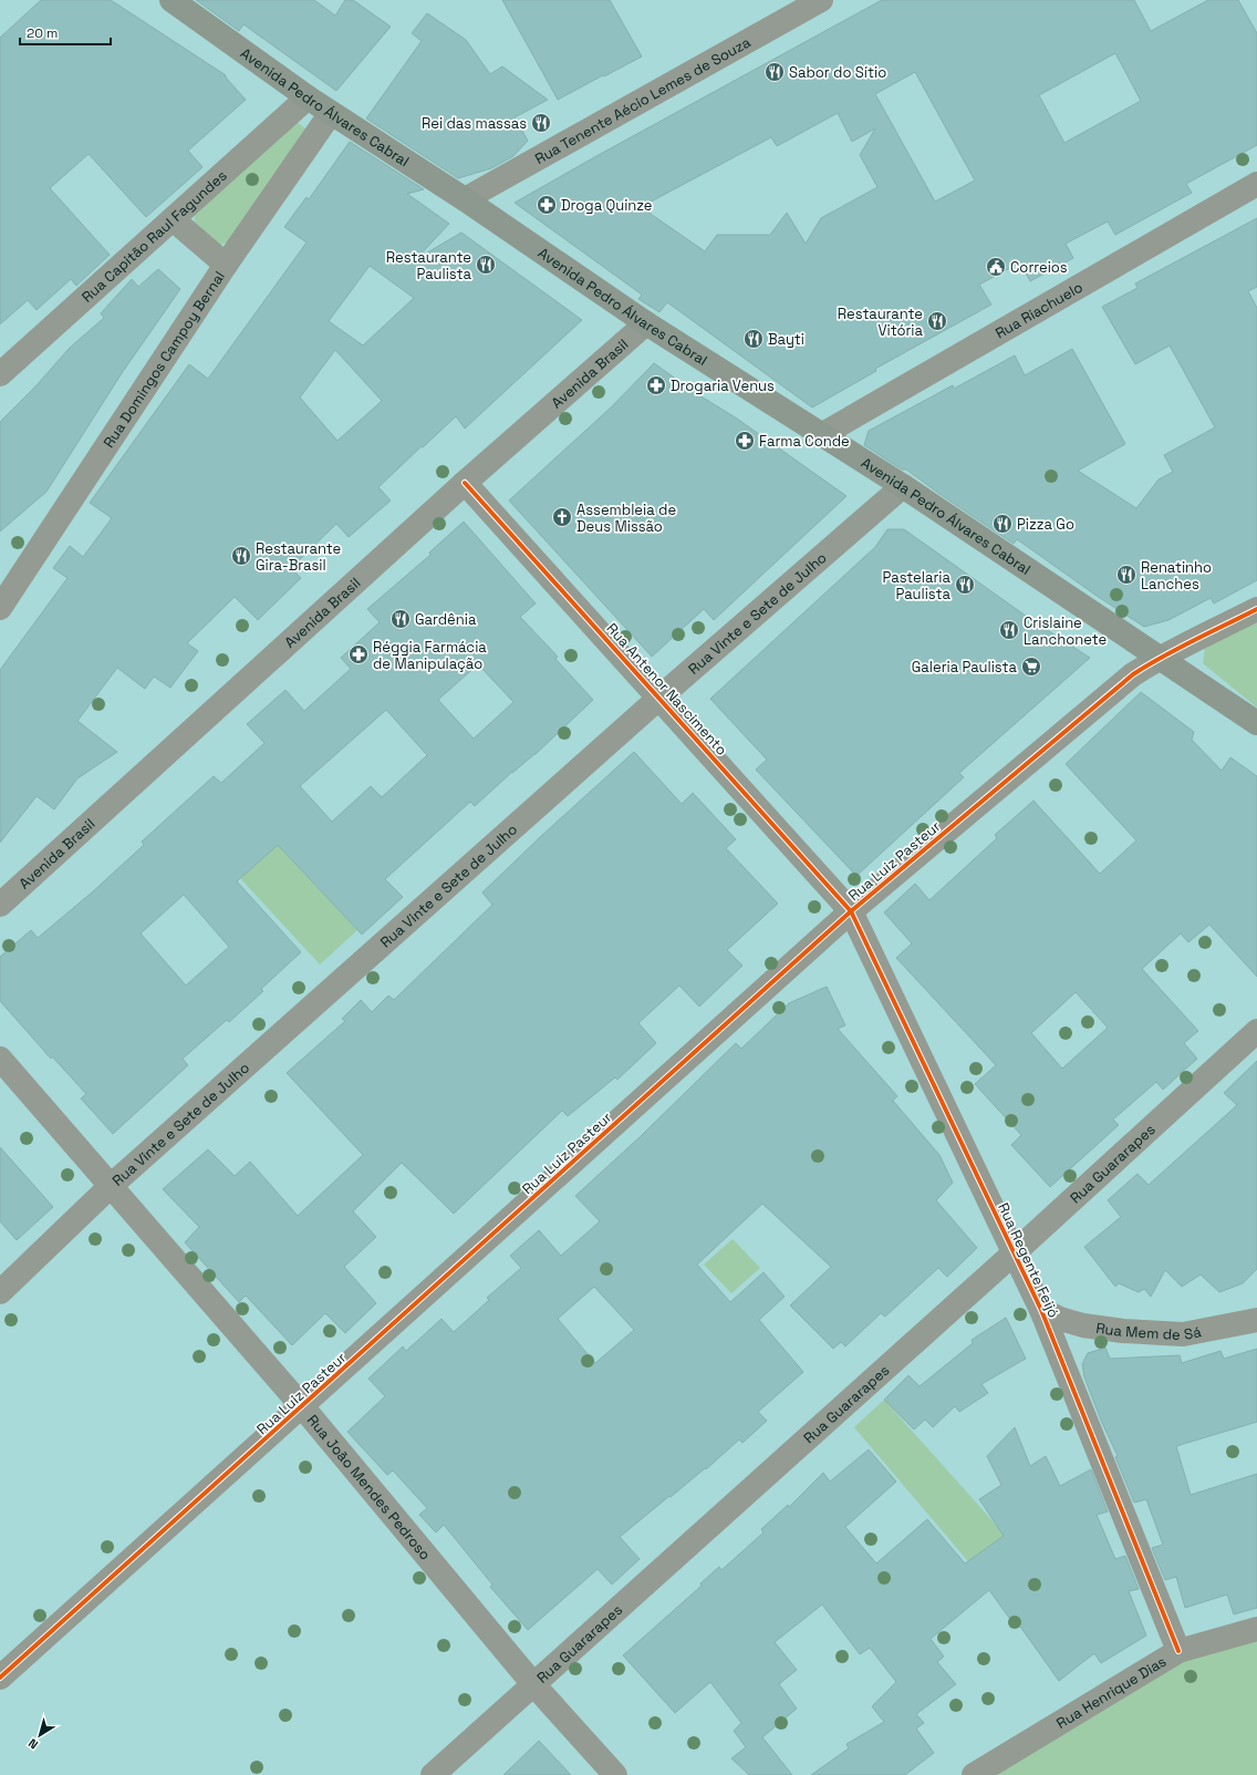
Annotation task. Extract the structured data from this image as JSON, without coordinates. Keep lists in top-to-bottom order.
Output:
{
  "streets": {
    "main road": ["Avenida Pedro Álvares Cabral"],
    "street": [
      "Rua Tenente Aécio Lemes de Souza",
      "Rua Capitão Raul Fagundes",
      "Rua Riachuelo",
      "Rua Domingos Campoy Bernal",
      "Avenida Brasil",
      "Rua Vinte e Sete de Julho",
      "Rua Antenor Nascimento",
      "Rua Luiz Pasteur",
      "Rua Guararapes",
      "Rua Regente Feijó",
      "Rua Mem de Sá",
      "Rua João Mendes Pedroso",
      "Rua Henrique Dias"
    ]
  },
  "crossings": [
    ["Rua Tenente Aécio Lemes de Souza", "Avenida Pedro Álvares Cabral"],
    ["Avenida Pedro Álvares Cabral", "Rua Capitão Raul Fagundes"],
    ["Avenida Pedro Álvares Cabral", "Rua Riachuelo"],
    ["Avenida Pedro Álvares Cabral", "Rua Domingos Campoy Bernal"],
    ["Avenida Pedro Álvares Cabral", "Avenida Brasil"],
    ["Avenida Pedro Álvares Cabral", "Rua Vinte e Sete de Julho"],
    ["Avenida Pedro Álvares Cabral", "Rua Luiz Pasteur"],
    ["Avenida Brasil", "Rua Antenor Nascimento"],
    ["Rua Vinte e Sete de Julho", "Rua Antenor Nascimento"],
    ["Rua Vinte e Sete de Julho", "Rua João Mendes Pedroso"],
    ["Rua Antenor Nascimento", "Rua Luiz Pasteur"],
    ["Rua Antenor Nascimento", "Rua Regente Feijó"],
    ["Rua Luiz Pasteur", "Rua Regente Feijó"],
    ["Rua Luiz Pasteur", "Rua João Mendes Pedroso"],
    ["Rua Guararapes", "Rua Regente Feijó"],
    ["Rua Guararapes", "Rua João Mendes Pedroso"],
    ["Rua Regente Feijó", "Rua Mem de Sá"],
    ["Rua Regente Feijó", "Rua Henrique Dias"]
  ],
  "places": {
    "restaurant": [
      "Sabor do Sítio",
      "Rei das massas",
      "Restaurante Paulista",
      "Restaurante Vitória",
      "Bayti",
      "Pizza Go",
      "Restaurante Gira-Brasil",
      "Renatinho Lanches",
      "Pastelaria Paulista",
      "Gardênia",
      "Crislaine Lanchonete"
    ],
    "pharmacy": [
      "Droga Quinze",
      "Drogaria Venus",
      "Farma Conde",
      "Réggia Farmácia de Manipulação"
    ],
    "public building": ["Correios"],
    "church": ["Assembleia de Deus Missão"],
    "supermarket": ["Galeria Paulista"]
  },
  "scale_bar": "20 m",
  "north": "bottom left"
}
